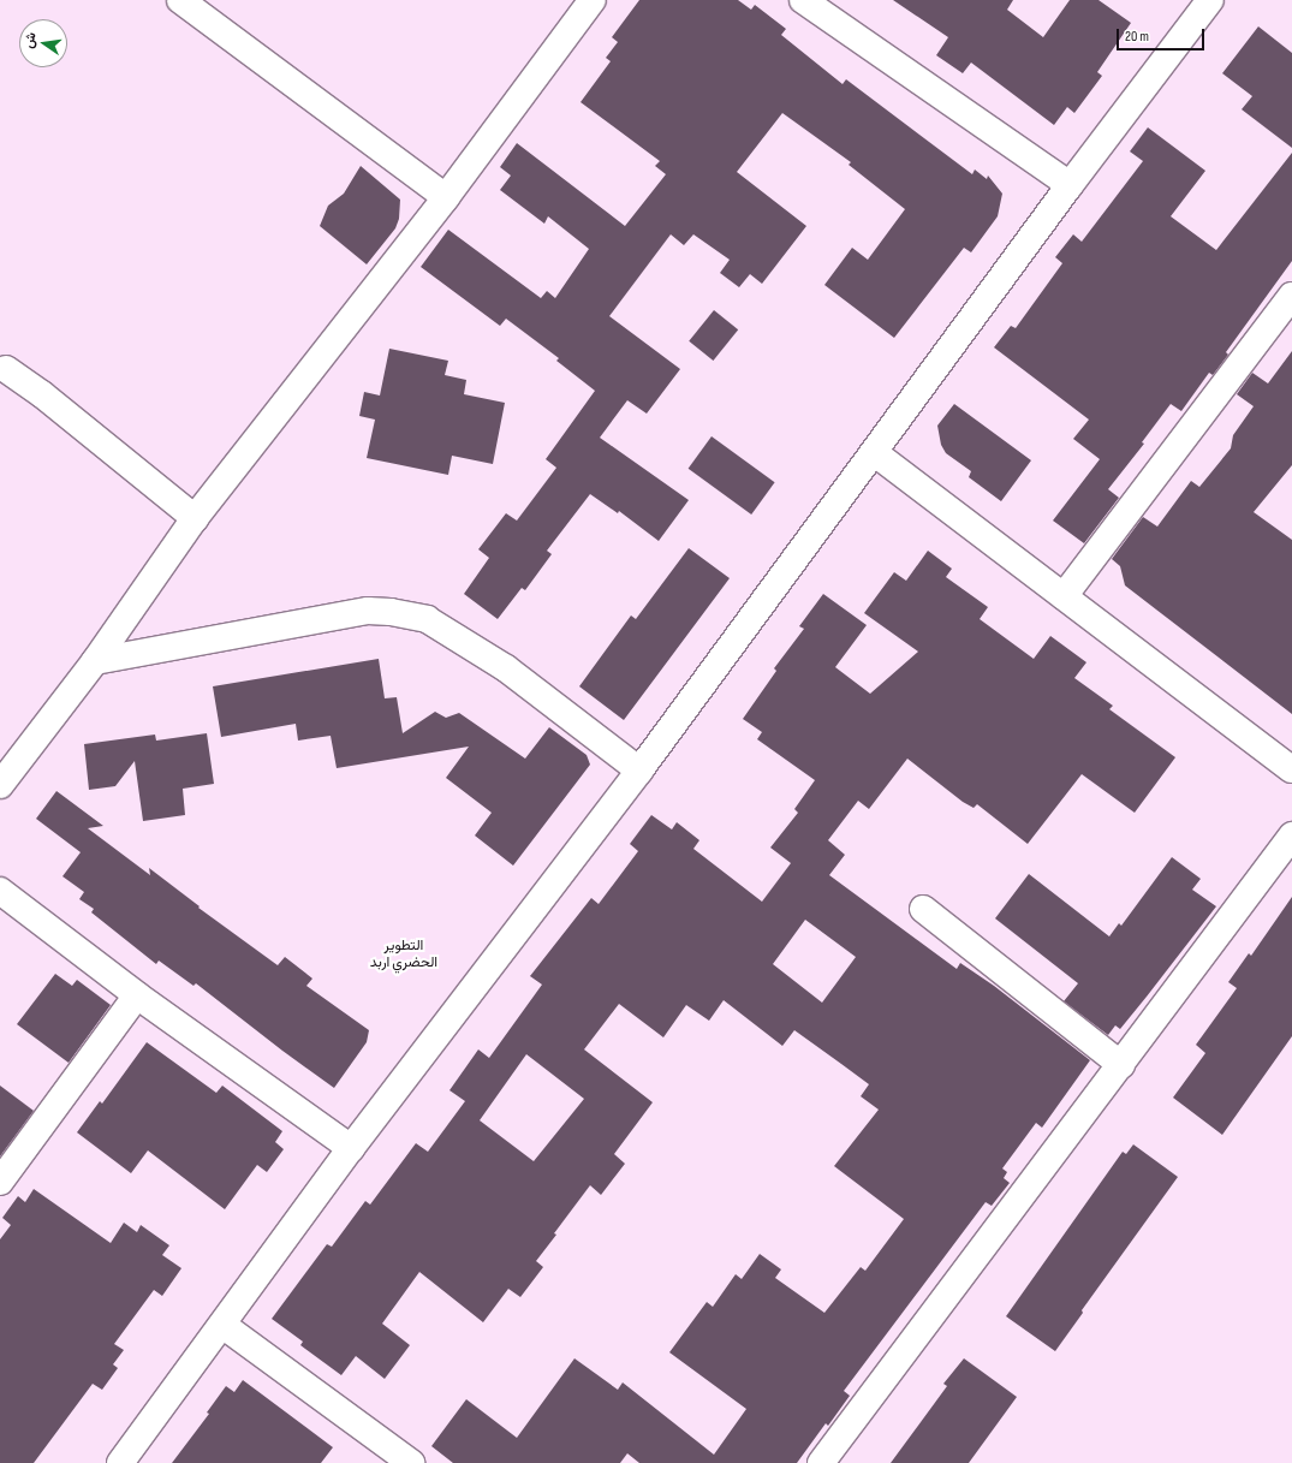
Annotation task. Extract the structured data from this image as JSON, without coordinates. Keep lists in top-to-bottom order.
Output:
{
  "districts": ["التطوير الحضري اربد"],
  "scale_bar": "20 m",
  "north": "left"
}
